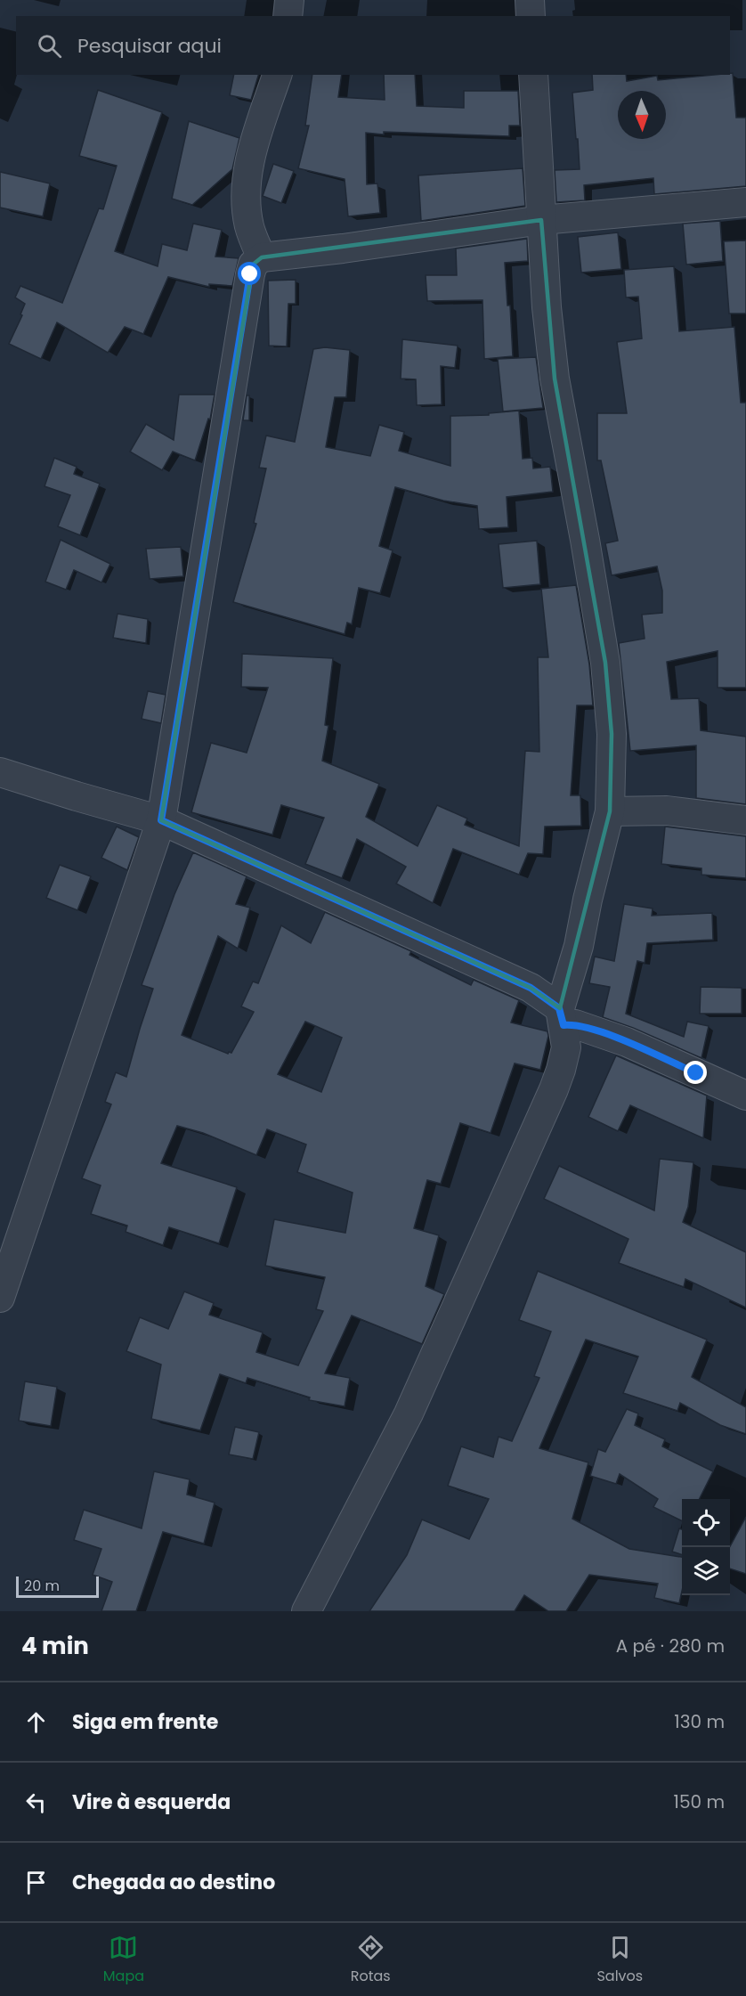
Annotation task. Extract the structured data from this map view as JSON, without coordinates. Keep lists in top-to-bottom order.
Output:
{
  "scale_bar": "20 m",
  "north": "bottom",
  "page": {
    "search": "Pesquisar aqui",
    "scale": "20 m",
    "heading": ["4 min", "A pé · 280 m"],
    "list": [
      ["Siga em frente", "130 m"],
      ["Vire à esquerda", "150 m"],
      "Chegada ao destino"
    ],
    "nav": ["Mapa", "Rotas", "Salvos"]
  }
}
